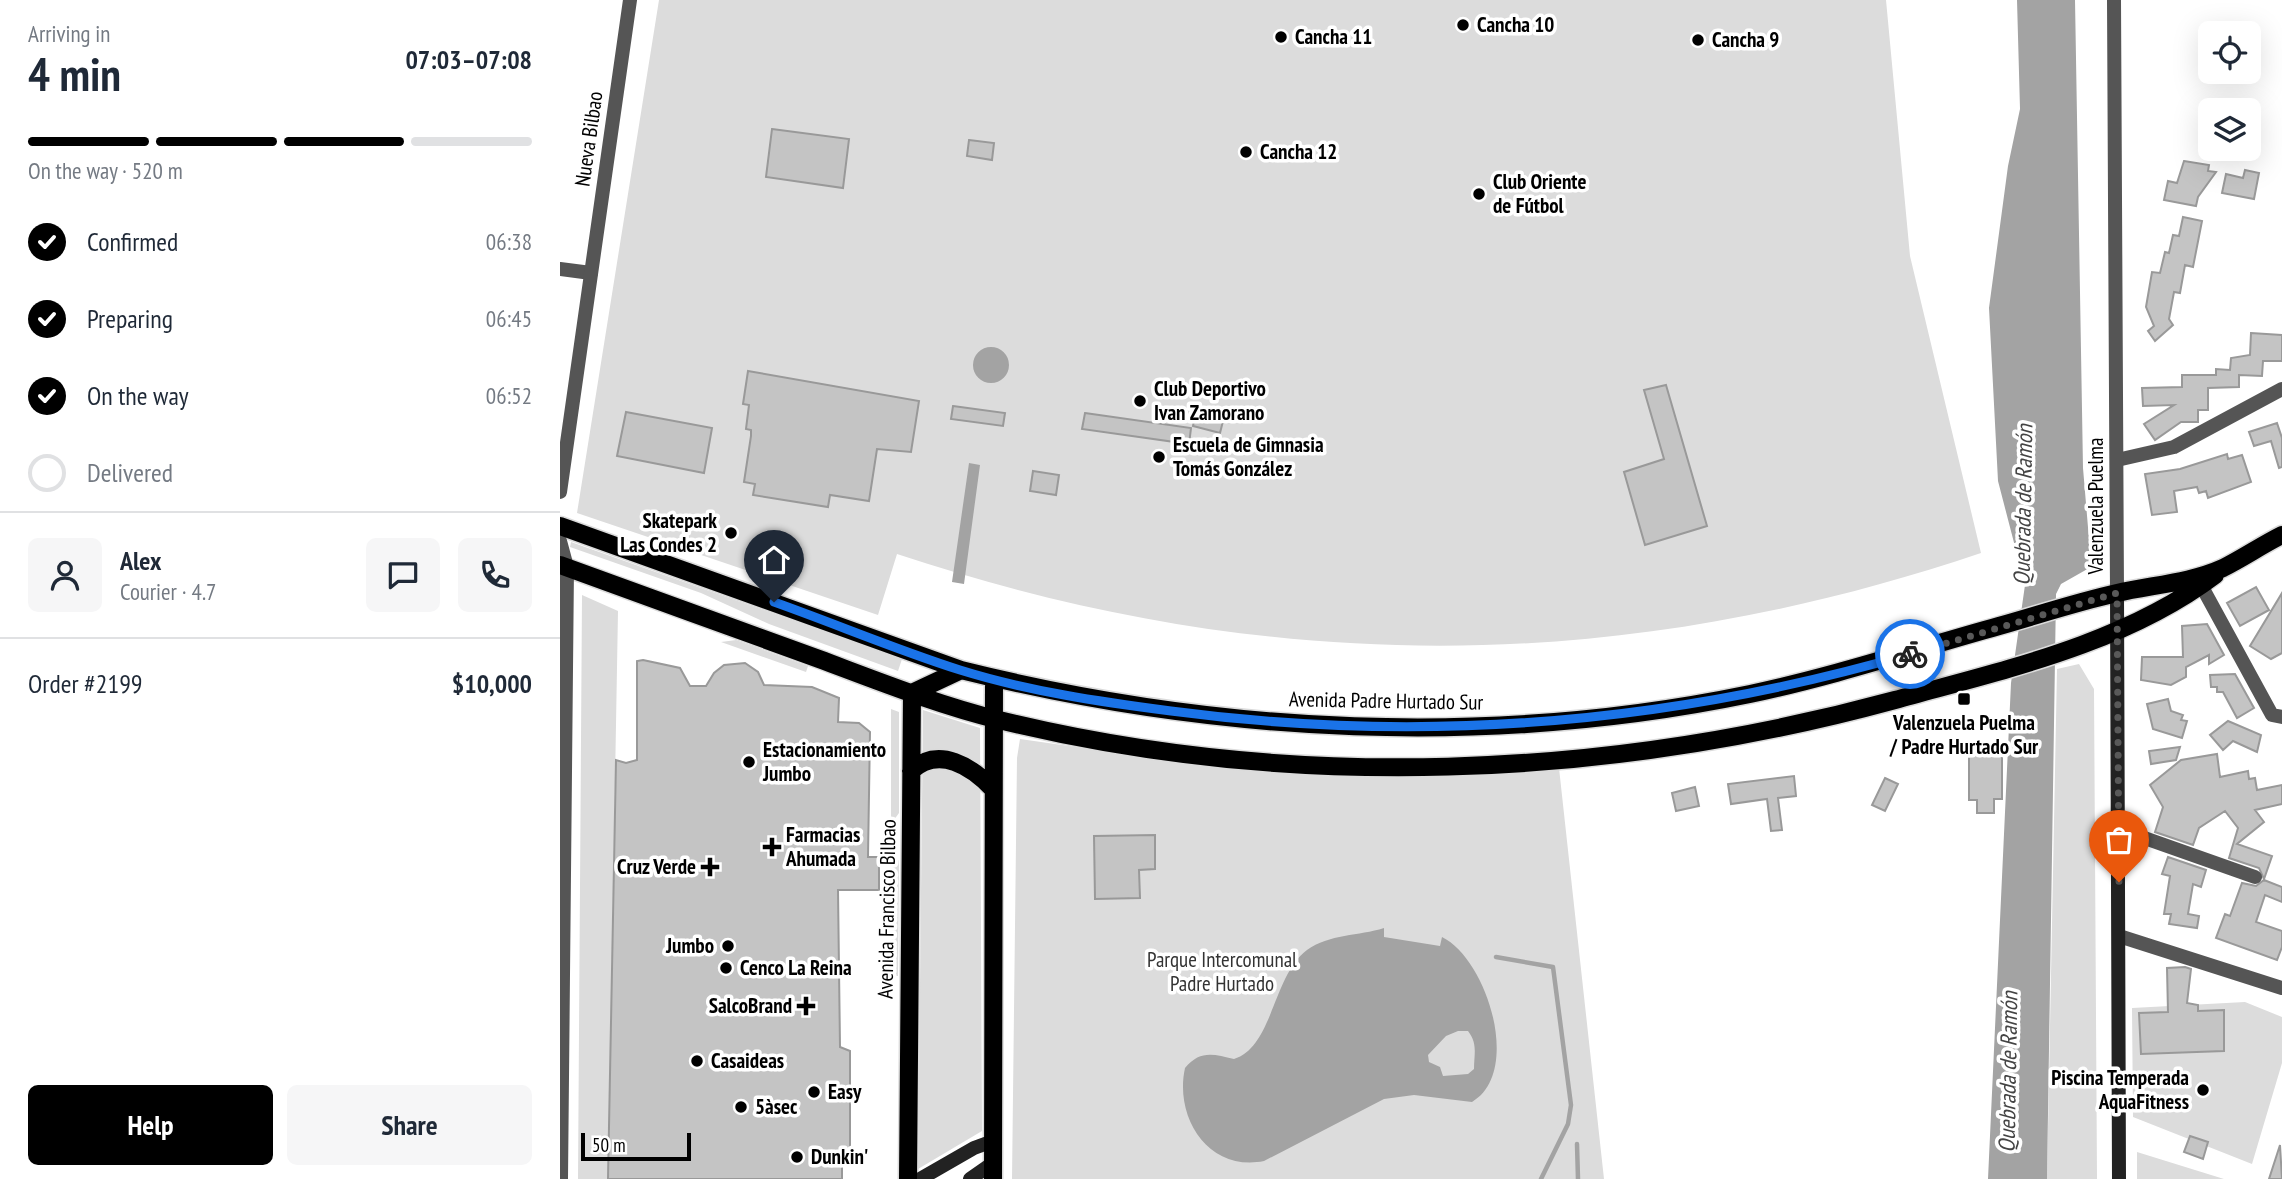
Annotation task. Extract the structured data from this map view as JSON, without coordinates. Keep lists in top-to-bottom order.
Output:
{
  "streets": {
    "main road": ["Valenzuela Puelma", "Avenida Padre Hurtado Sur", "Avenida Francisco Bilbao"],
    "street": ["Nueva Bilbao"]
  },
  "crossings": [
    ["Valenzuela Puelma", "Avenida Padre Hurtado Sur"],
    ["Avenida Padre Hurtado Sur", "Avenida Francisco Bilbao"]
  ],
  "water": ["Quebrada de Ramón"],
  "parks": ["Parque Intercomunal Padre Hurtado"],
  "places": {
    "other": [
      "Cancha 10",
      "Cancha 11",
      "Cancha 9",
      "Cancha 12",
      "Club Oriente de Fútbol",
      "Club Deportivo Ivan Zamorano",
      "Escuela de Gimnasia Tomás González",
      "Skatepark Las Condes 2",
      "Estacionamiento Jumbo",
      "Jumbo",
      "Cenco La Reina",
      "Casaideas",
      "Piscina Temperada AquaFitness",
      "Easy",
      "5àsec",
      "Dunkin'"
    ],
    "transit": ["Valenzuela Puelma / Padre Hurtado Sur"],
    "health": ["Farmacias Ahumada", "Cruz Verde", "SalcoBrand"]
  },
  "scale_bar": "50 m",
  "page": {
    "heading": ["4 min", "Arriving in", "07:03–07:08"],
    "panel": [
      "Alex",
      "Courier · 4.7",
      "Order #2199",
      "$10,000"
    ],
    "bar": "On the way · 520 m",
    "list": [
      ["Confirmed", "06:38"],
      ["Preparing", "06:45"],
      ["On the way", "06:52"],
      "Delivered"
    ],
    "buttons": ["Help", "Share"],
    "scale": "50 m"
  }
}
